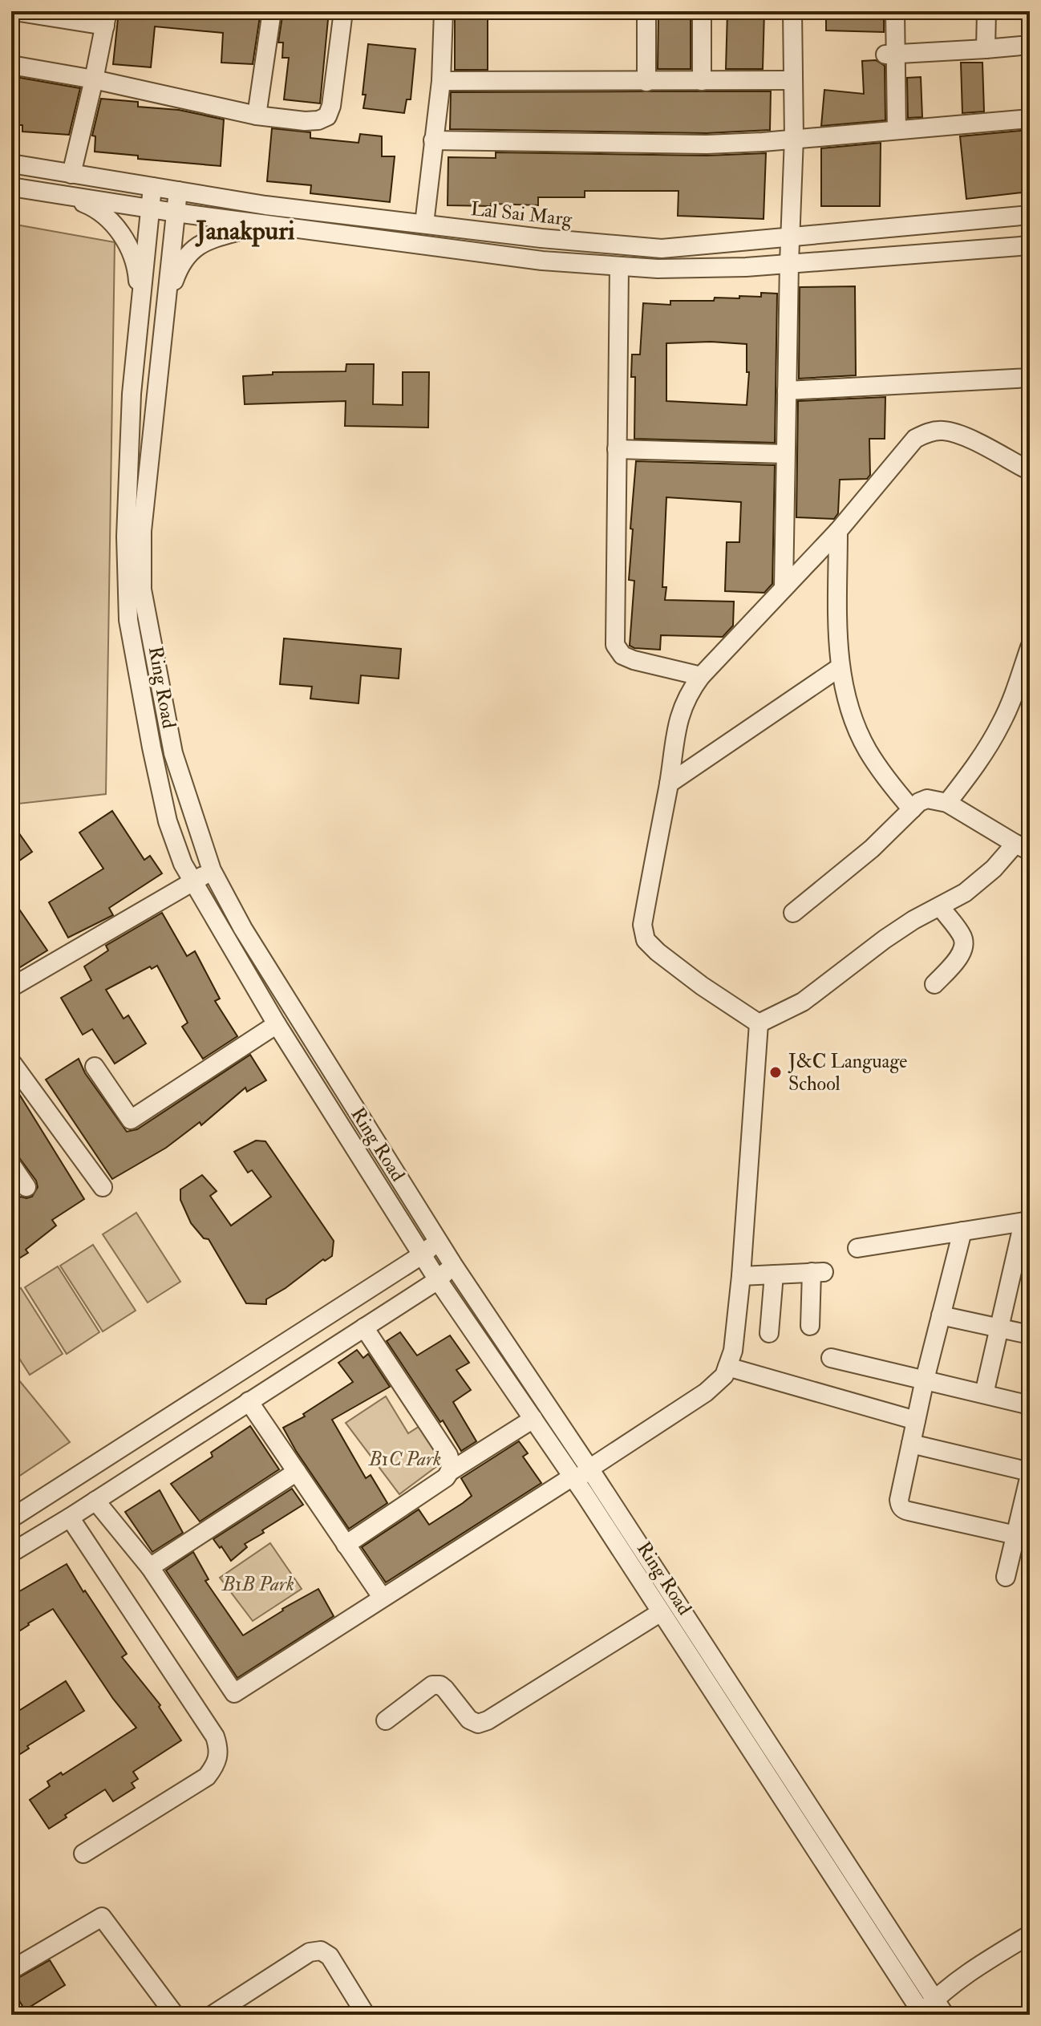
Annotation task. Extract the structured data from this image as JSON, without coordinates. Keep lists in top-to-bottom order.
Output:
{
  "streets": {
    "street": ["Lal Sai Marg", "Ring Road"]
  },
  "crossings": [
    ["Lal Sai Marg", "Ring Road"]
  ],
  "districts": ["Janakpuri"],
  "parks": ["B1C Park", "B1B Park"],
  "places": ["J&C Language School"]
}
